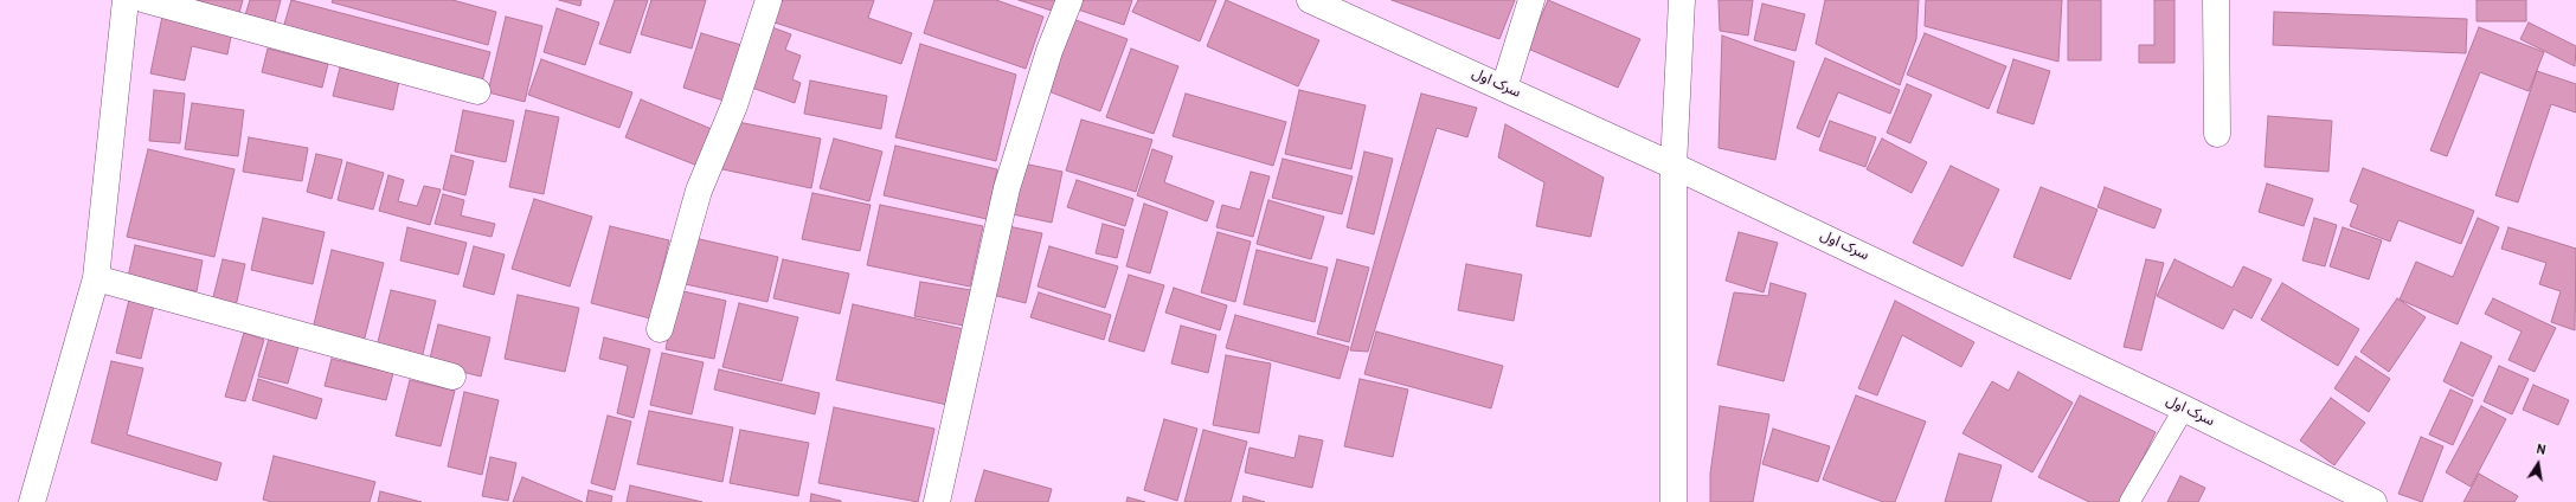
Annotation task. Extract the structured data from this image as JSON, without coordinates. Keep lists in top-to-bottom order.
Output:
{
  "streets": {
    "street": ["سرک اول"]
  },
  "north": "top"
}
